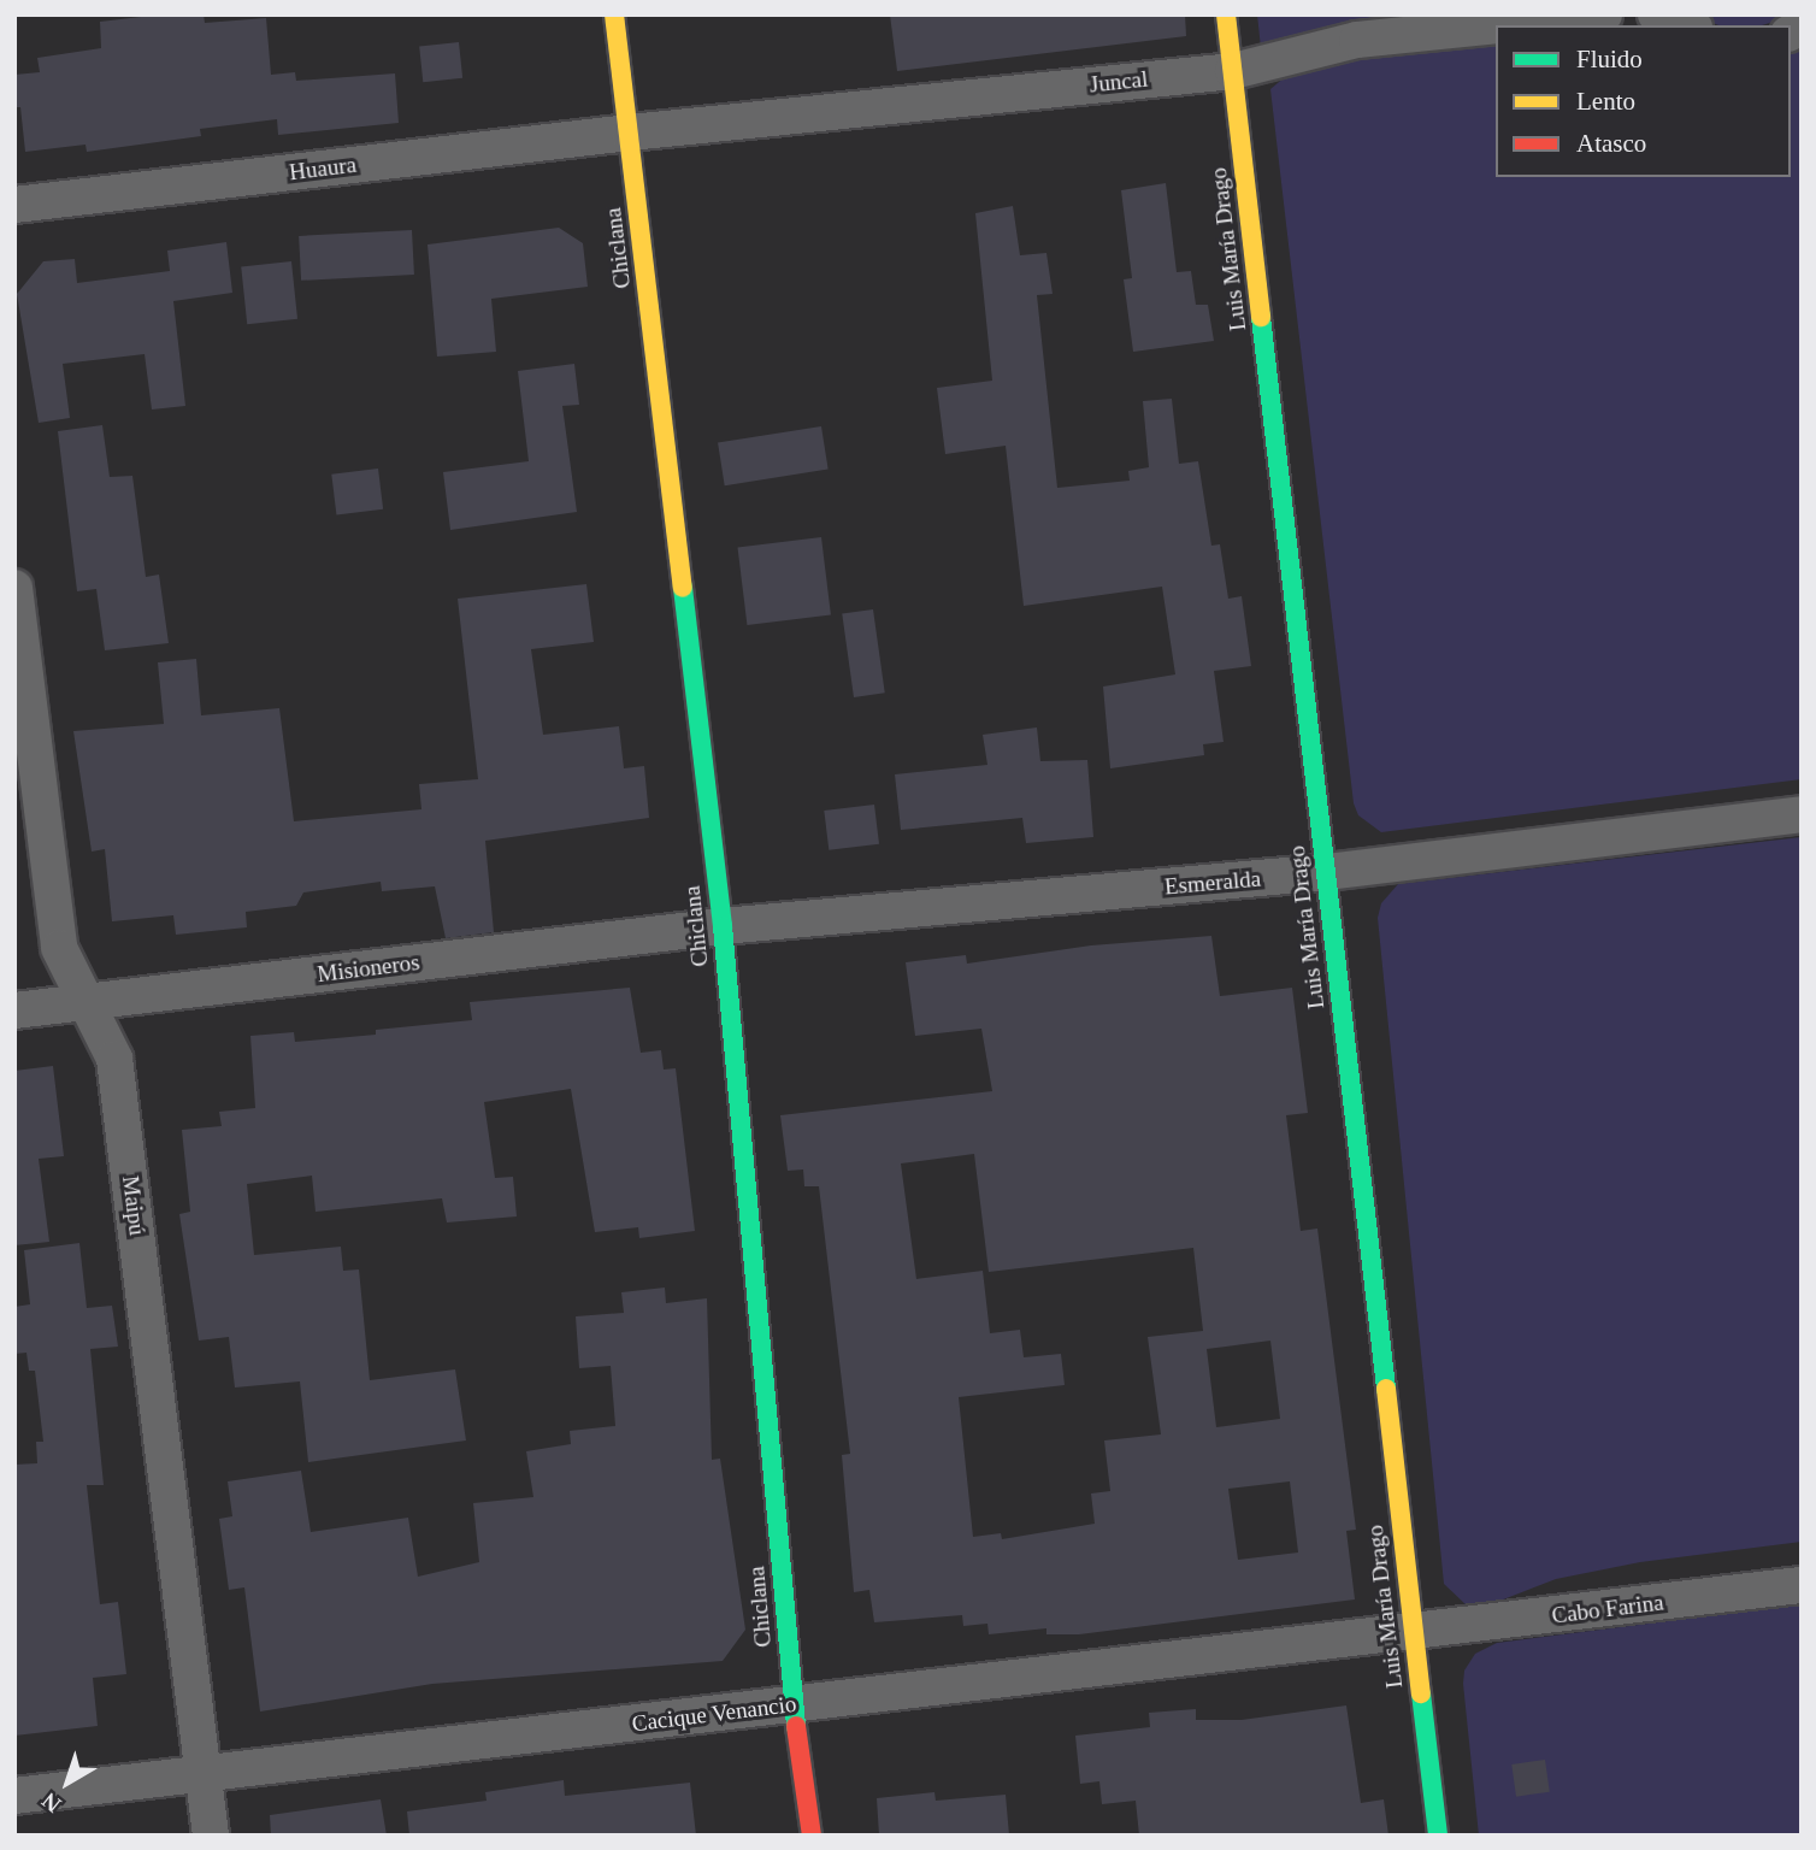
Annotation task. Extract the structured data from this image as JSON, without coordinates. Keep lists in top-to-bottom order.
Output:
{
  "streets": {
    "street": [
      "Juncal",
      "Huaura",
      "Chiclana",
      "Luis María Drago",
      "Esmeralda",
      "Misioneros",
      "Maipú",
      "Cabo Farina",
      "Cacique Venancio"
    ]
  },
  "crossings": [
    ["Juncal", "Huaura"],
    ["Juncal", "Chiclana"],
    ["Juncal", "Luis María Drago"],
    ["Huaura", "Chiclana"],
    ["Chiclana", "Esmeralda"],
    ["Chiclana", "Misioneros"],
    ["Chiclana", "Cacique Venancio"],
    ["Luis María Drago", "Esmeralda"],
    ["Luis María Drago", "Cabo Farina"],
    ["Luis María Drago", "Cacique Venancio"],
    ["Esmeralda", "Misioneros"],
    ["Misioneros", "Maipú"],
    ["Maipú", "Cacique Venancio"],
    ["Cabo Farina", "Cacique Venancio"]
  ],
  "legend": ["Fluido", "Lento", "Atasco"],
  "north": "bottom left"
}
